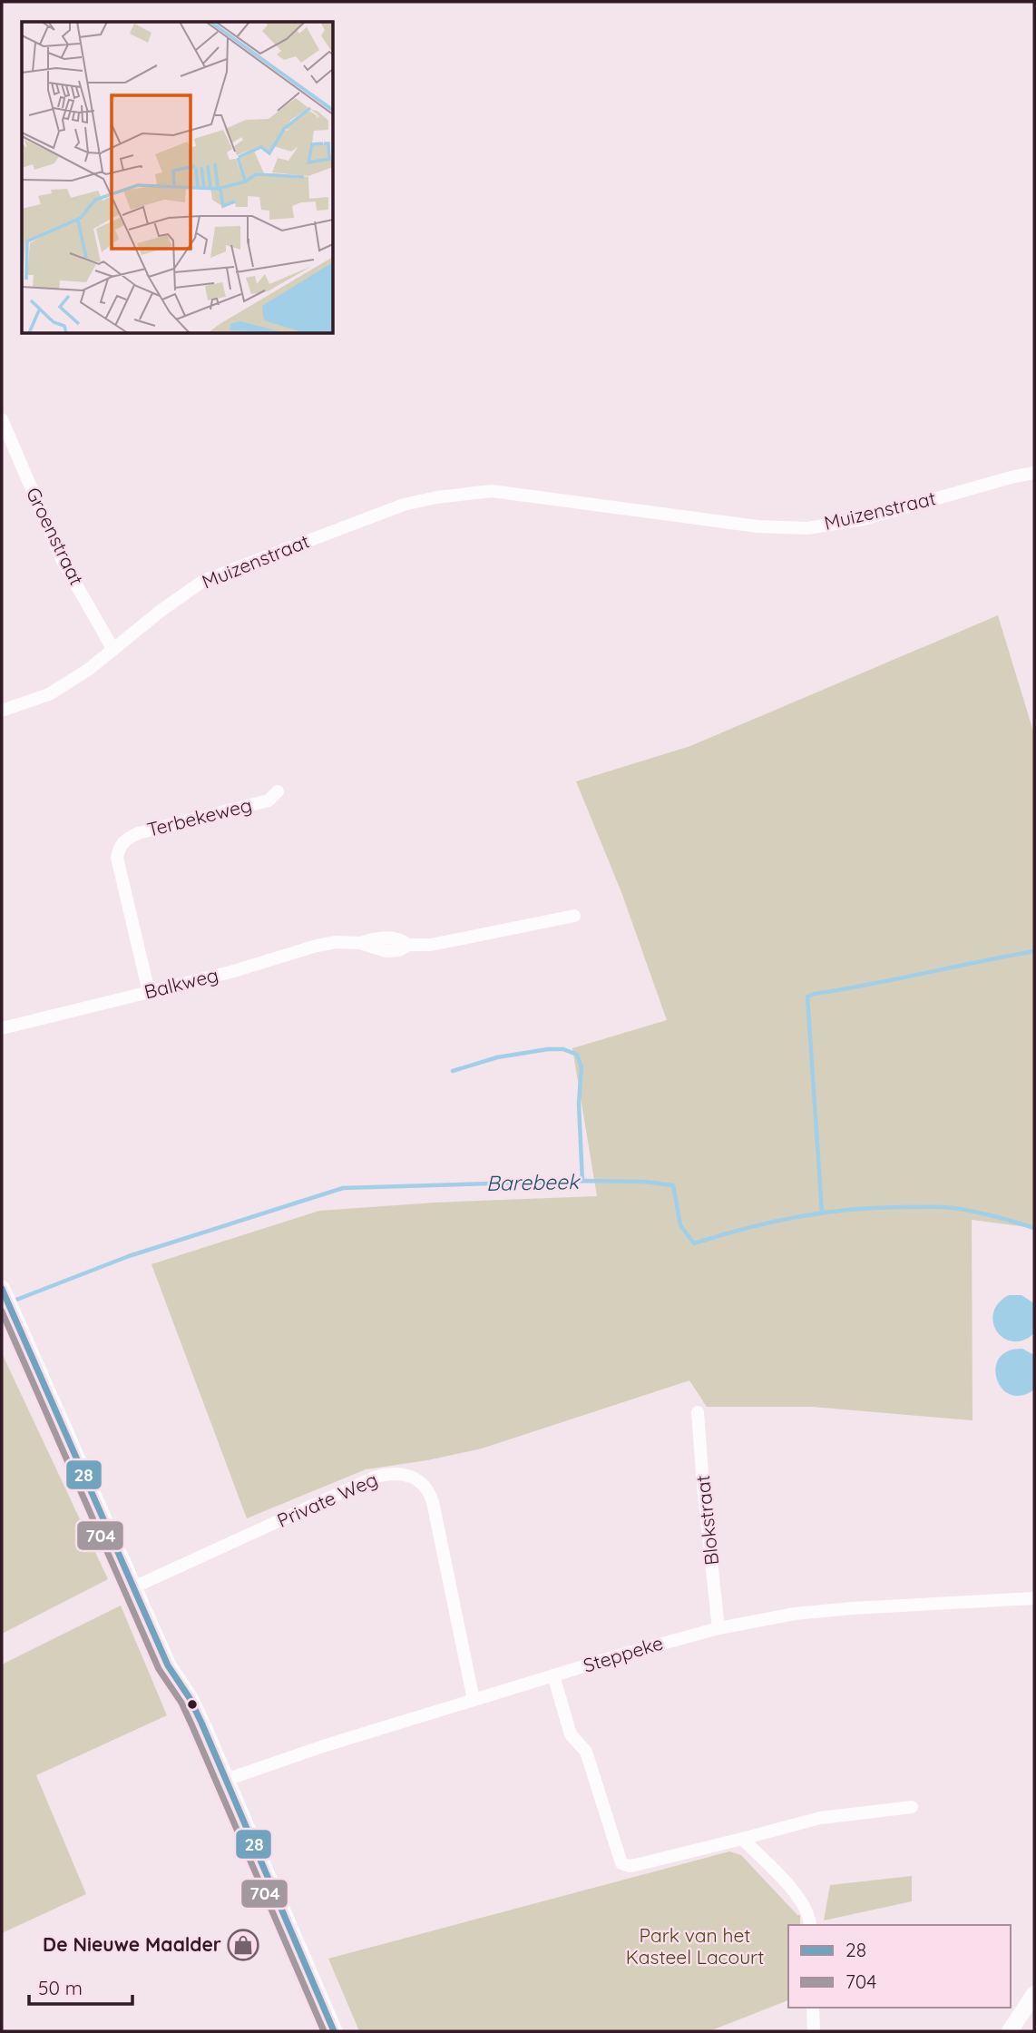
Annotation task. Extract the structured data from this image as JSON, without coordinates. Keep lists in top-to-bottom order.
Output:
{
  "streets": {
    "street": [
      "Muizenstraat",
      "Groenstraat",
      "Terbekeweg",
      "Balkweg",
      "Private Weg",
      "Blokstraat",
      "Steppeke"
    ]
  },
  "crossings": [
    ["Muizenstraat", "Groenstraat"],
    ["Terbekeweg", "Balkweg"],
    ["Private Weg", "Steppeke"],
    ["Blokstraat", "Steppeke"]
  ],
  "water": ["Barebeek"],
  "parks": ["Park van het Kasteel Lacourt"],
  "places": {
    "shop": ["De Nieuwe Maalder"]
  },
  "lines": ["transit line 28", "transit line 704"],
  "legend": ["28", "704"],
  "scale_bar": "50 m"
}
